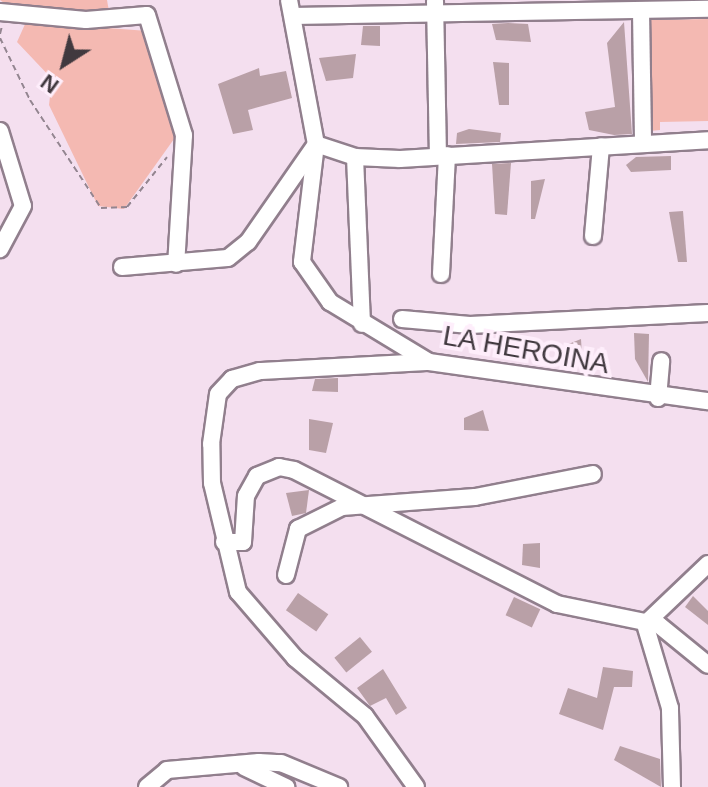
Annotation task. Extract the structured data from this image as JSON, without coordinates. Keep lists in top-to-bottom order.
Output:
{
  "streets": {
    "street": ["LA HEROINA"]
  },
  "north": "bottom left"
}
